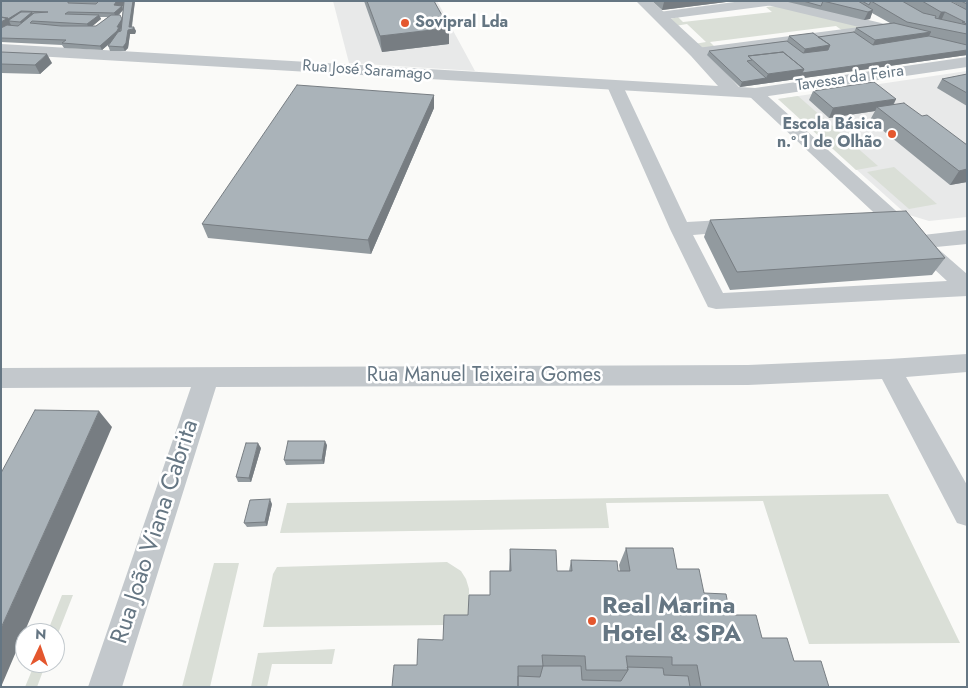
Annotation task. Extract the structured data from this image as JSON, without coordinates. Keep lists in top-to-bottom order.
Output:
{
  "streets": {
    "street": [
      "Rua José Saramago",
      "Tavessa da Feira",
      "Rua Manuel Teixeira Gomes",
      "Rua João Viana Cabrita"
    ]
  },
  "crossings": [
    ["Rua José Saramago", "Tavessa da Feira"],
    ["Rua Manuel Teixeira Gomes", "Rua João Viana Cabrita"]
  ],
  "places": ["Sovipral Lda", "Escola Básica n.º 1 de Olhão", "Real Marina Hotel & SPA"],
  "north": "top"
}
